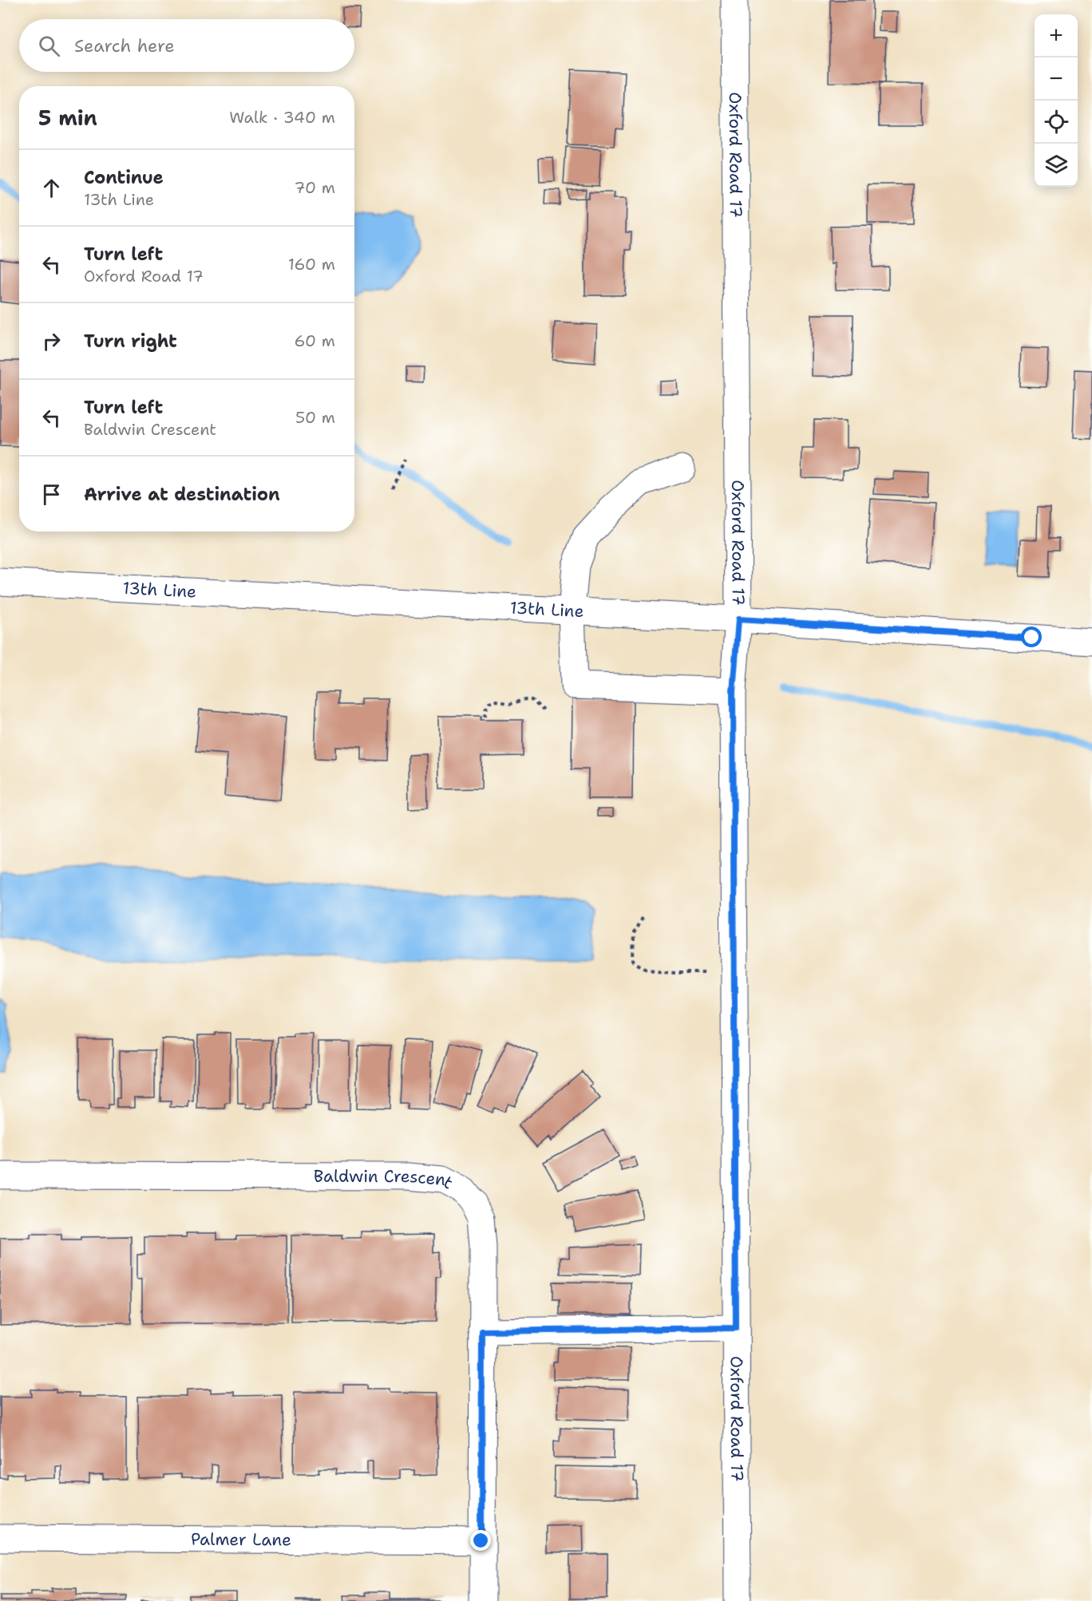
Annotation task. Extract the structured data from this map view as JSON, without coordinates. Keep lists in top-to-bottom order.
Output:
{
  "streets": {
    "main road": [
      "Oxford Road 17",
      "13th Line",
      "Baldwin Crescent",
      "Palmer Lane"
    ]
  },
  "crossings": [
    ["Oxford Road 17", "13th Line"],
    ["Baldwin Crescent", "Palmer Lane"]
  ],
  "page": {
    "map_buttons": ["+", "−"],
    "search": "Search here",
    "heading": ["5 min", "Walk · 340 m"],
    "list": [
      ["Continue", "13th Line", "70 m"],
      ["Turn left", "Oxford Road 17", "160 m"],
      ["Turn right", "60 m"],
      ["Turn left", "Baldwin Crescent", "50 m"],
      "Arrive at destination"
    ]
  }
}
